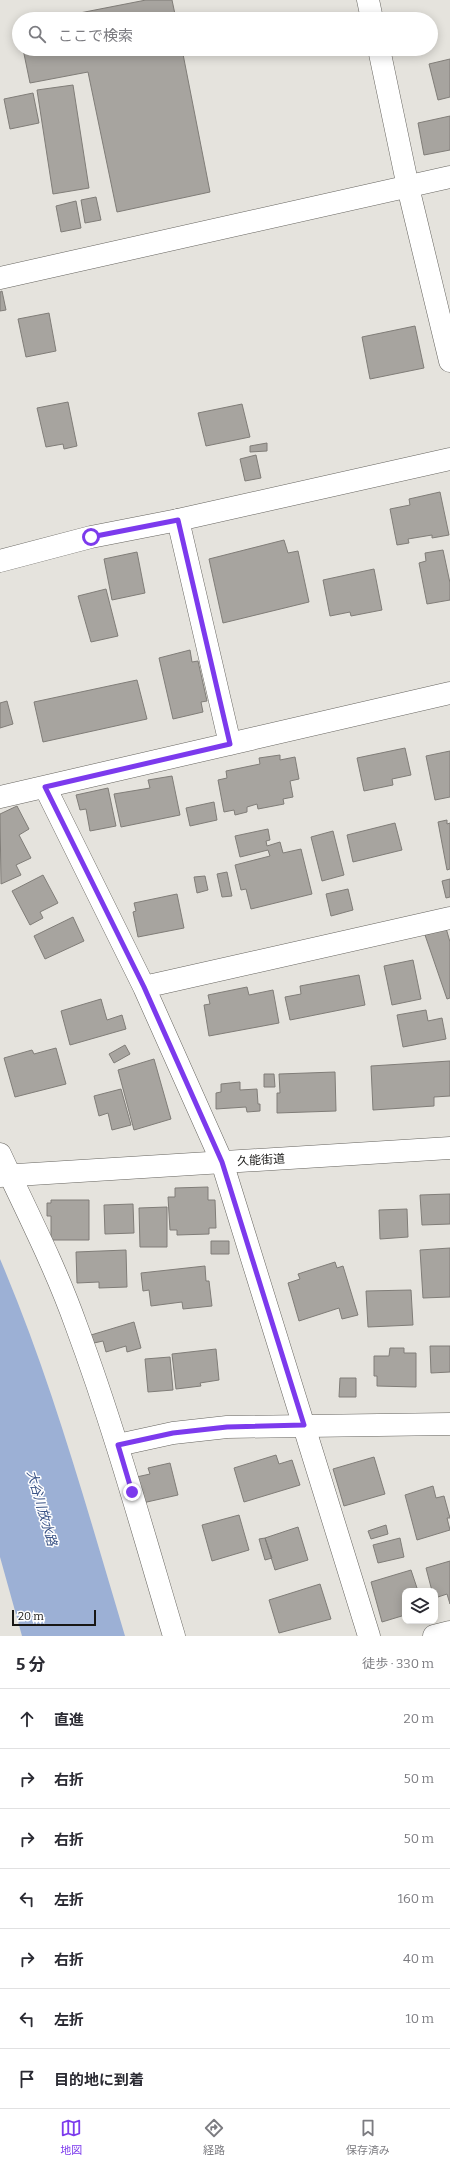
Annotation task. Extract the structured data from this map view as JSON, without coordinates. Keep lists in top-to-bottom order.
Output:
{
  "streets": {
    "street": ["久能街道"]
  },
  "water": ["大谷川放水路"],
  "scale_bar": "20 m",
  "page": {
    "search": "ここで検索",
    "scale": "20 m",
    "heading": ["5 分", "徒歩 · 330 m"],
    "list": [
      ["直進", "20 m"],
      ["右折", "50 m"],
      ["右折", "50 m"],
      ["左折", "160 m"],
      ["右折", "40 m"],
      ["左折", "10 m"],
      "目的地に到着"
    ],
    "nav": ["地図", "経路", "保存済み"]
  }
}
